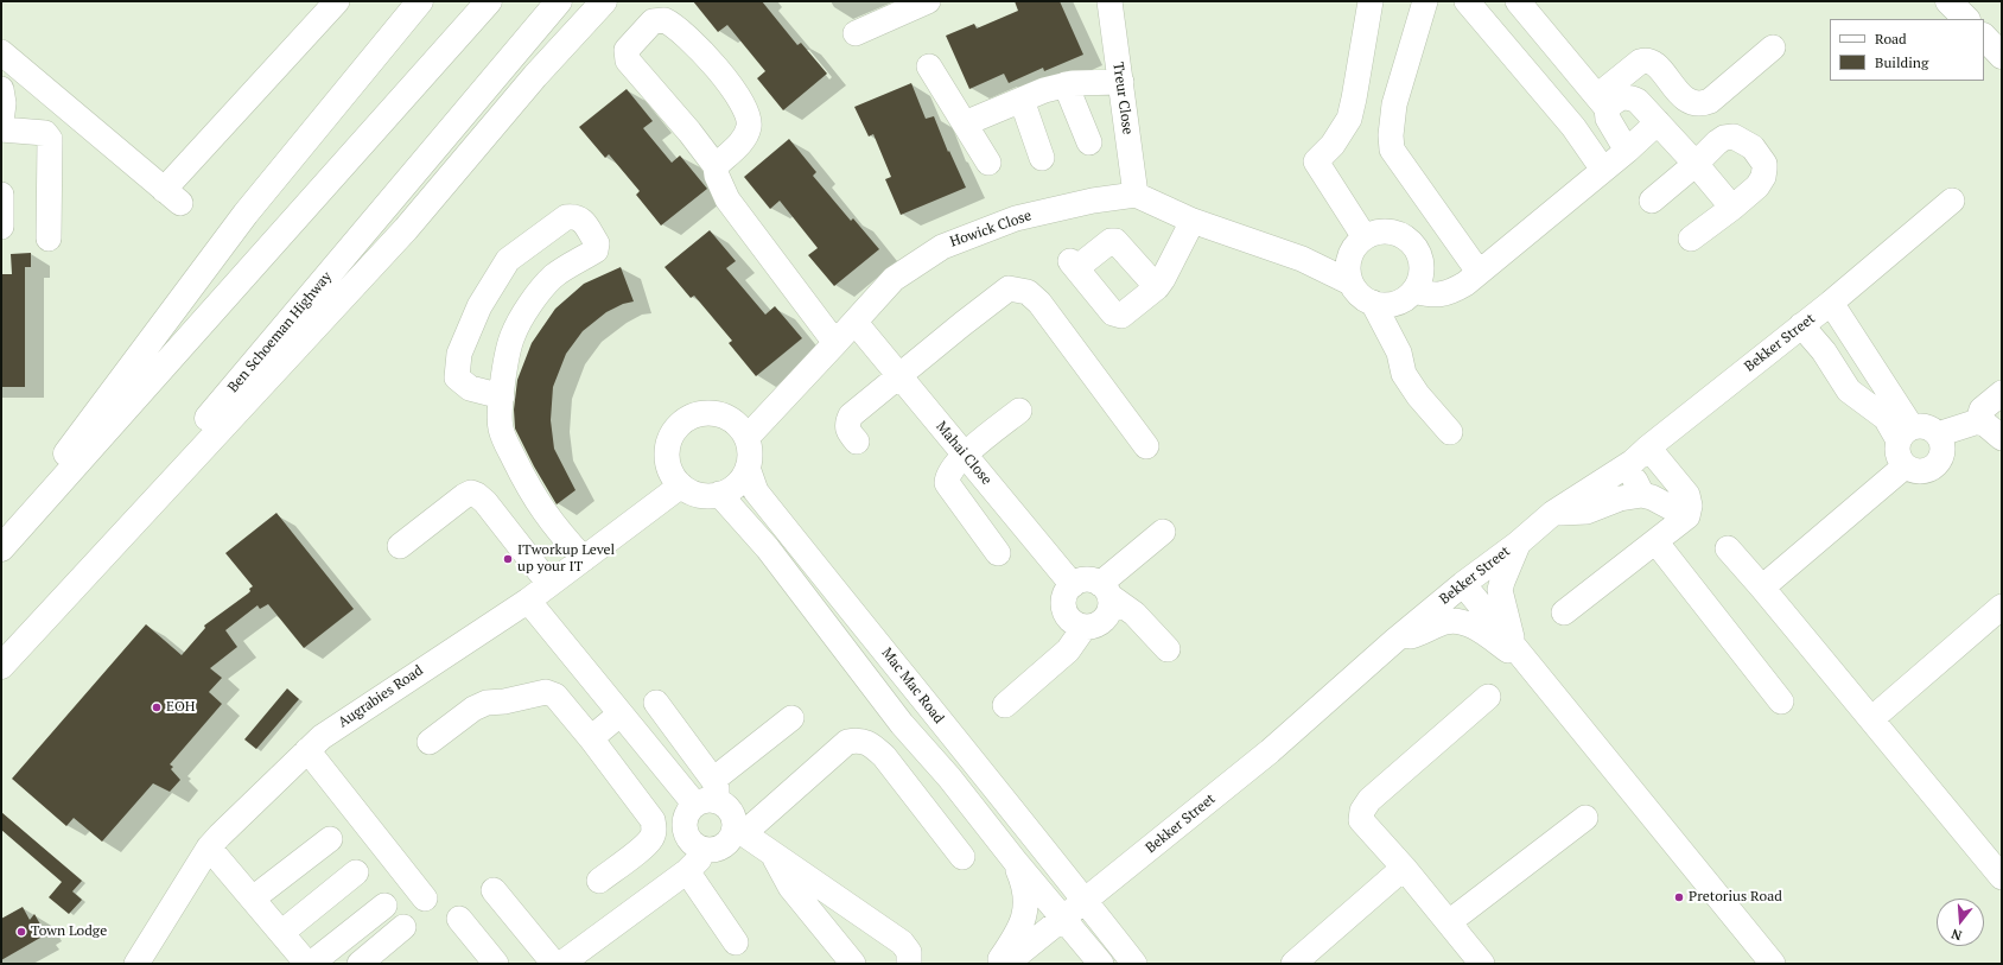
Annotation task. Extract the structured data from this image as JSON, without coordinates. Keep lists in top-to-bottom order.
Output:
{
  "streets": {
    "main road": ["Ben Schoeman Highway"],
    "street": [
      "Treur Close",
      "Howick Close",
      "Bekker Street",
      "Mahai Close",
      "Mac Mac Road",
      "Augrabies Road"
    ]
  },
  "crossings": [
    ["Treur Close", "Howick Close"],
    ["Howick Close", "Mahai Close"],
    ["Howick Close", "Mac Mac Road"],
    ["Howick Close", "Augrabies Road"],
    ["Bekker Street", "Mac Mac Road"],
    ["Mac Mac Road", "Augrabies Road"]
  ],
  "places": [
    "ITworkup Level up your IT",
    "EOH",
    "Pretorius Road",
    "Town Lodge"
  ],
  "legend": ["Road", "Building"],
  "north": "bottom"
}
